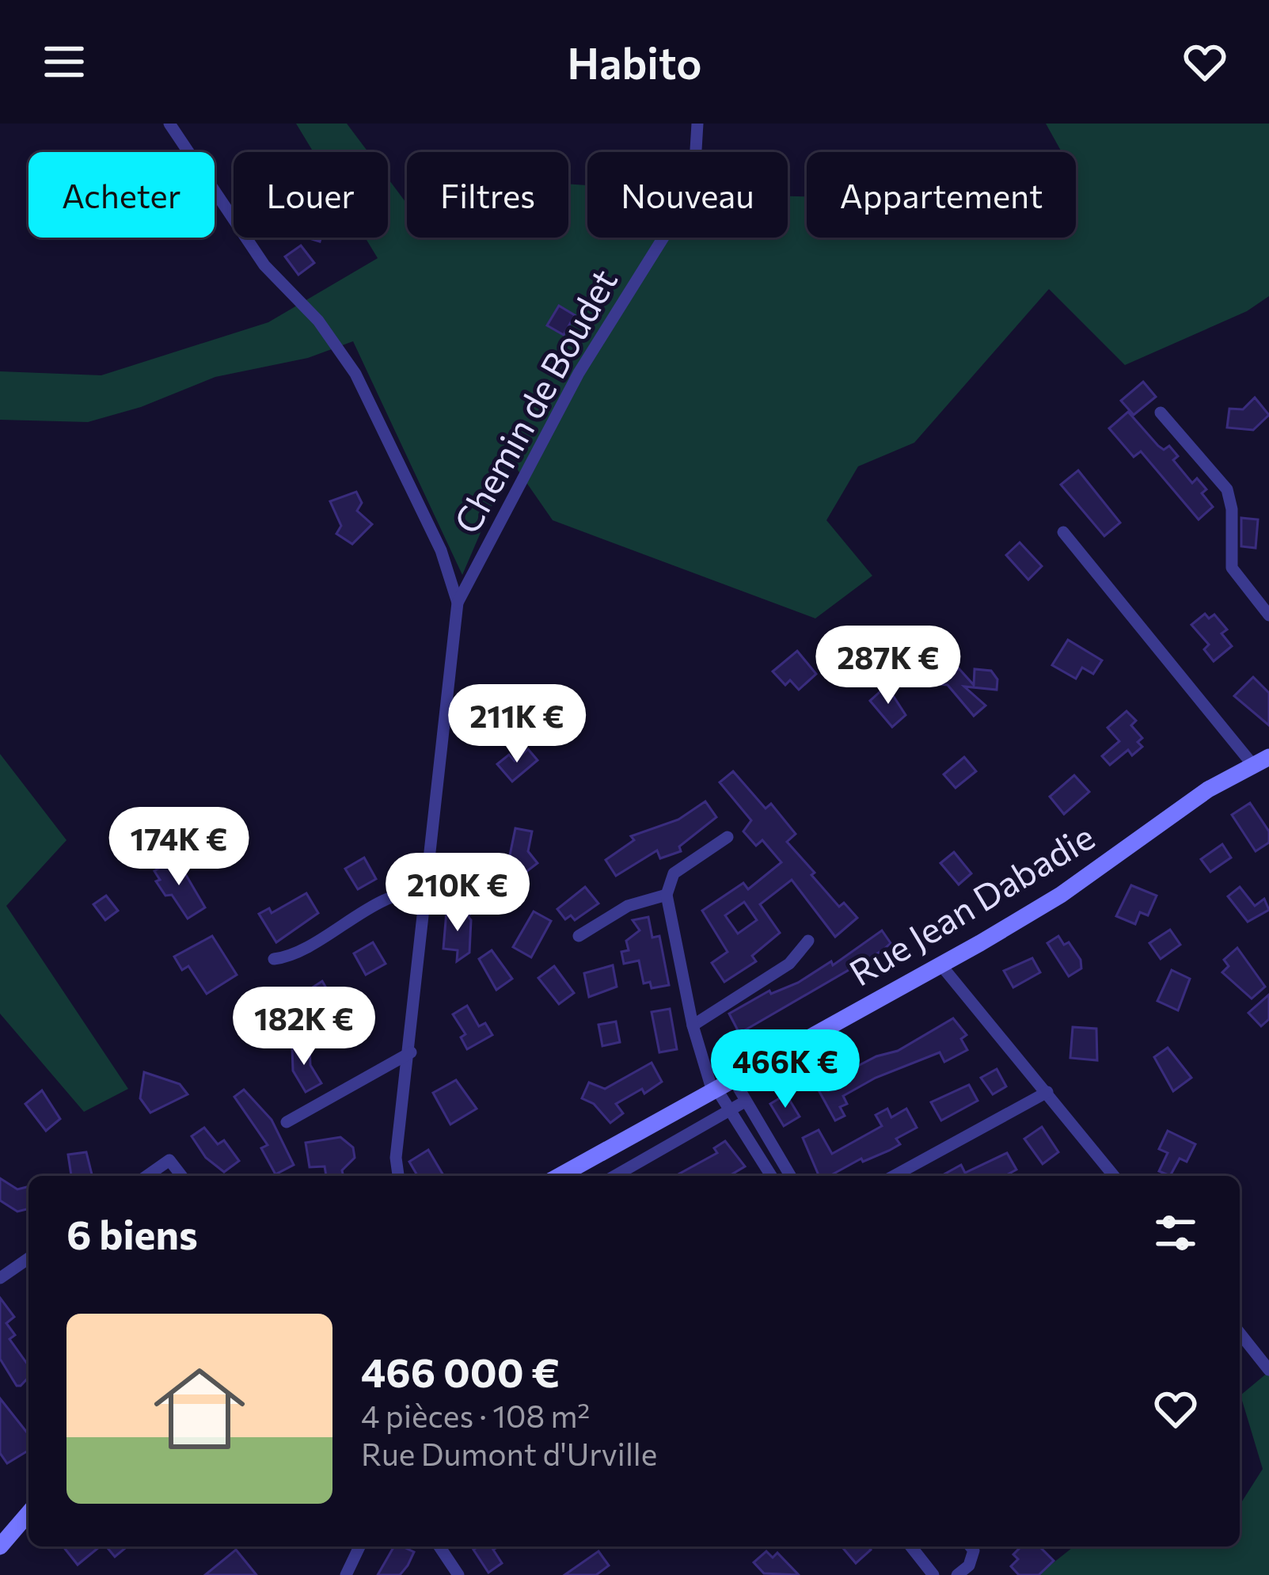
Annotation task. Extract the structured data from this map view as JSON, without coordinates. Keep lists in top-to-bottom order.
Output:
{
  "streets": {
    "street": ["Chemin de Boudet", "Rue Jean Dabadie"]
  },
  "page": {
    "header": "Habito",
    "chip": [
      "Acheter",
      "Louer",
      "Filtres",
      "Nouveau",
      "Appartement"
    ],
    "price": [
      "287K €",
      "211K €",
      "174K €",
      "210K €",
      "182K €",
      "466K €"
    ],
    "heading": "6 biens",
    "list": [
      {
        "name": "466 000 €",
        "note": "4 pièces · 108 m² · Rue Dumont d'Urville"
      }
    ]
  }
}
